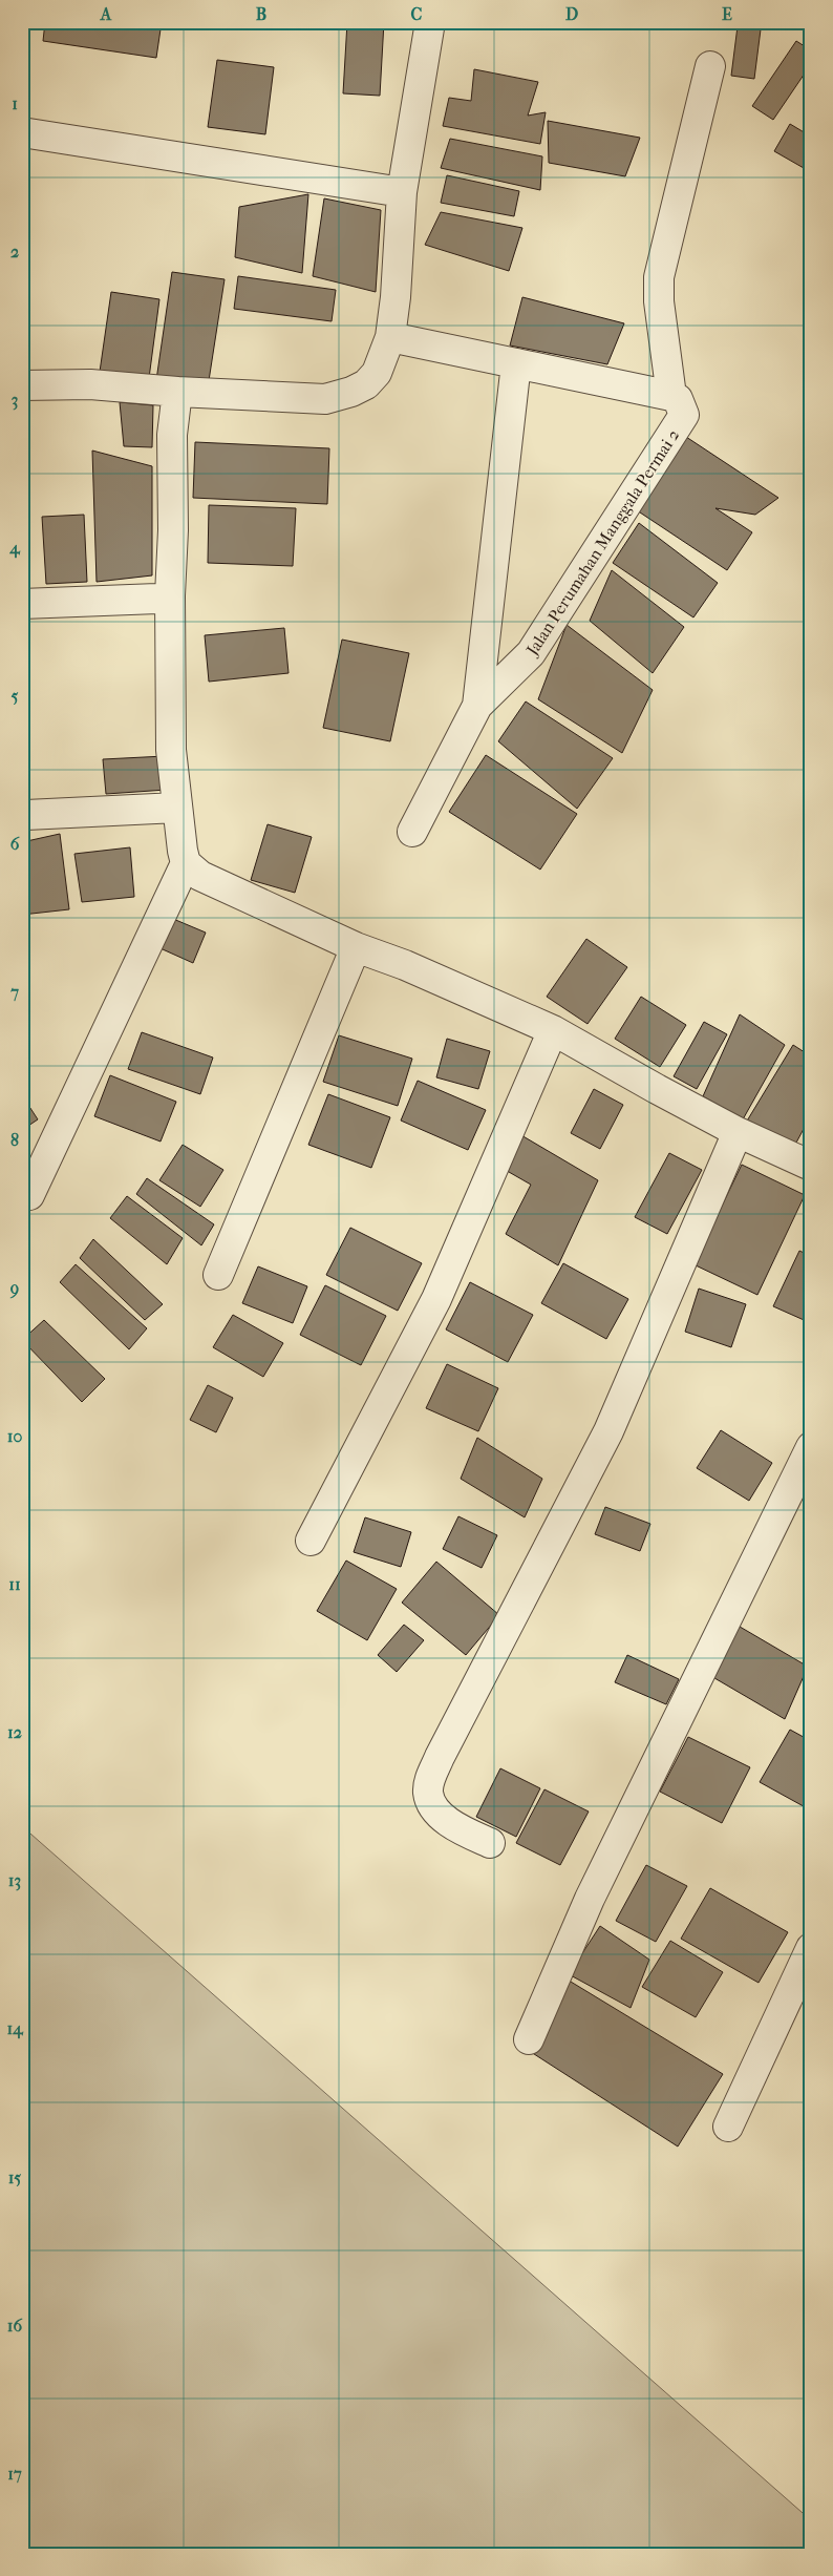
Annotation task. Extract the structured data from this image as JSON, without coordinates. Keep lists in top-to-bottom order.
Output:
{
  "streets": {
    "street": ["Jalan Perumahan Manggala Permai 2"]
  },
  "grid": {
    "columns": [
      "A",
      "B",
      "C",
      "D",
      "E"
    ],
    "rows": [
      "1",
      "2",
      "3",
      "4",
      "5",
      "6",
      "7",
      "8",
      "9",
      "10",
      "11",
      "12",
      "13",
      "14",
      "15",
      "16",
      "17"
    ]
  }
}
